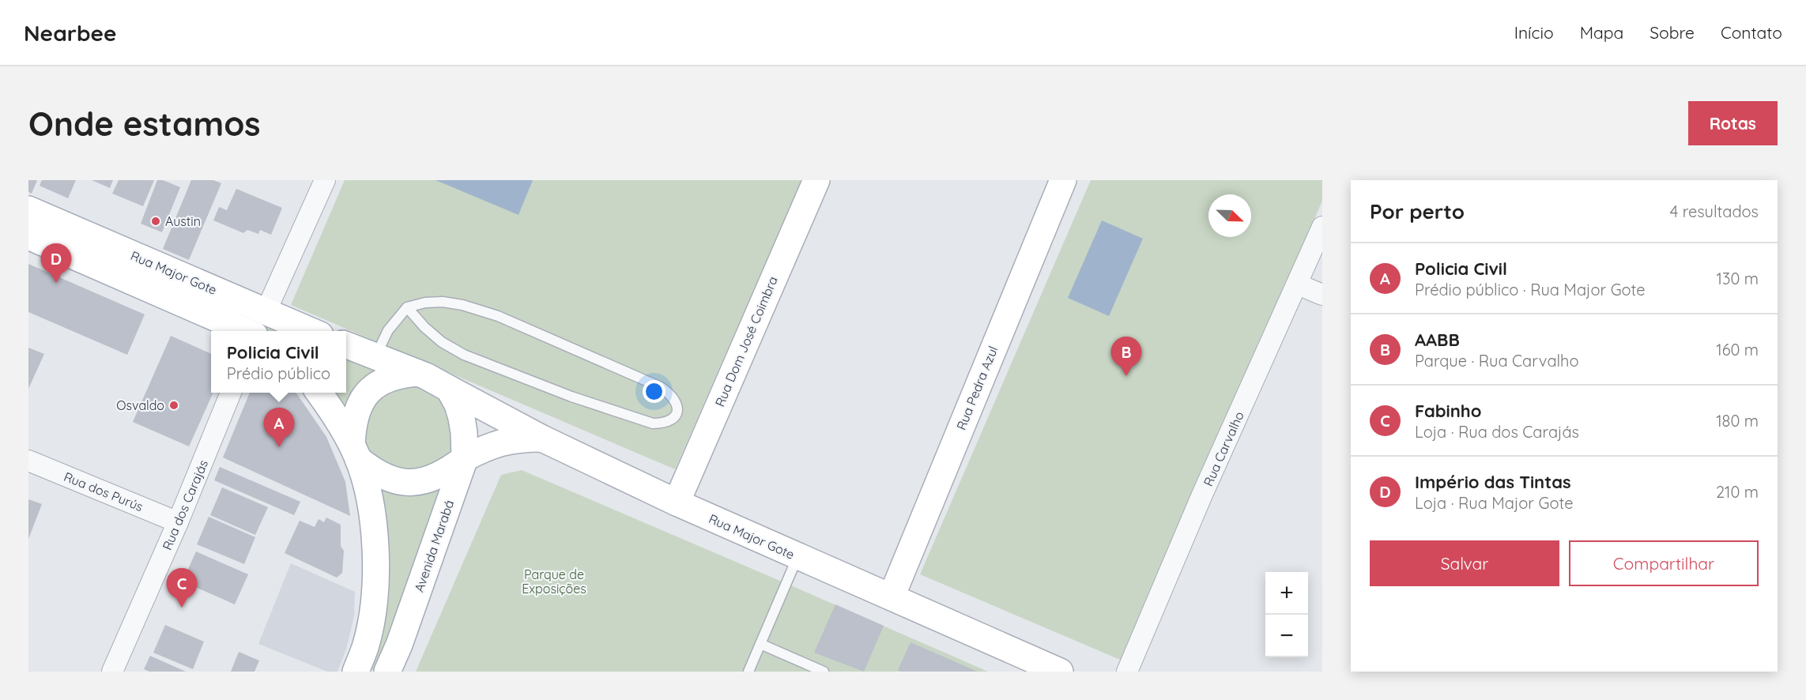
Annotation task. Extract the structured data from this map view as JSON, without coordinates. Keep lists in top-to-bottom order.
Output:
{
  "streets": {
    "street": [
      "Rua Major Gote",
      "Rua Dom José Coimbra",
      "Rua Pedra Azul",
      "Rua Carvalho",
      "Rua dos Purús",
      "Rua dos Carajás",
      "Avenida Marabá"
    ]
  },
  "crossings": [
    ["Rua Major Gote", "Rua Dom José Coimbra"],
    ["Rua Major Gote", "Rua Pedra Azul"],
    ["Rua Major Gote", "Avenida Marabá"],
    ["Rua dos Purús", "Rua dos Carajás"]
  ],
  "parks": ["Parque de Exposições"],
  "places": ["Austin", "Osvaldo"],
  "north": "bottom right",
  "page": {
    "header": "Nearbee",
    "nav": [
      "Início",
      "Mapa",
      "Sobre",
      "Contato"
    ],
    "buttons": [
      "Rotas",
      ["Salvar", "Compartilhar"]
    ],
    "title": "Onde estamos",
    "heading": ["Por perto", "4 resultados"],
    "list": [
      {
        "mark": "A",
        "name": "Policia Civil",
        "note": "Prédio público · Rua Major Gote",
        "value": "130 m"
      },
      {
        "mark": "B",
        "name": "AABB",
        "note": "Parque · Rua Carvalho",
        "value": "160 m"
      },
      {
        "mark": "C",
        "name": "Fabinho",
        "note": "Loja · Rua dos Carajás",
        "value": "180 m"
      },
      {
        "mark": "D",
        "name": "Império das Tintas",
        "note": "Loja · Rua Major Gote",
        "value": "210 m"
      }
    ],
    "pins": [
      "D",
      "B",
      "A",
      "C"
    ],
    "popup": ["Policia Civil", "Prédio público"],
    "map_buttons": ["+", "−"]
  }
}
